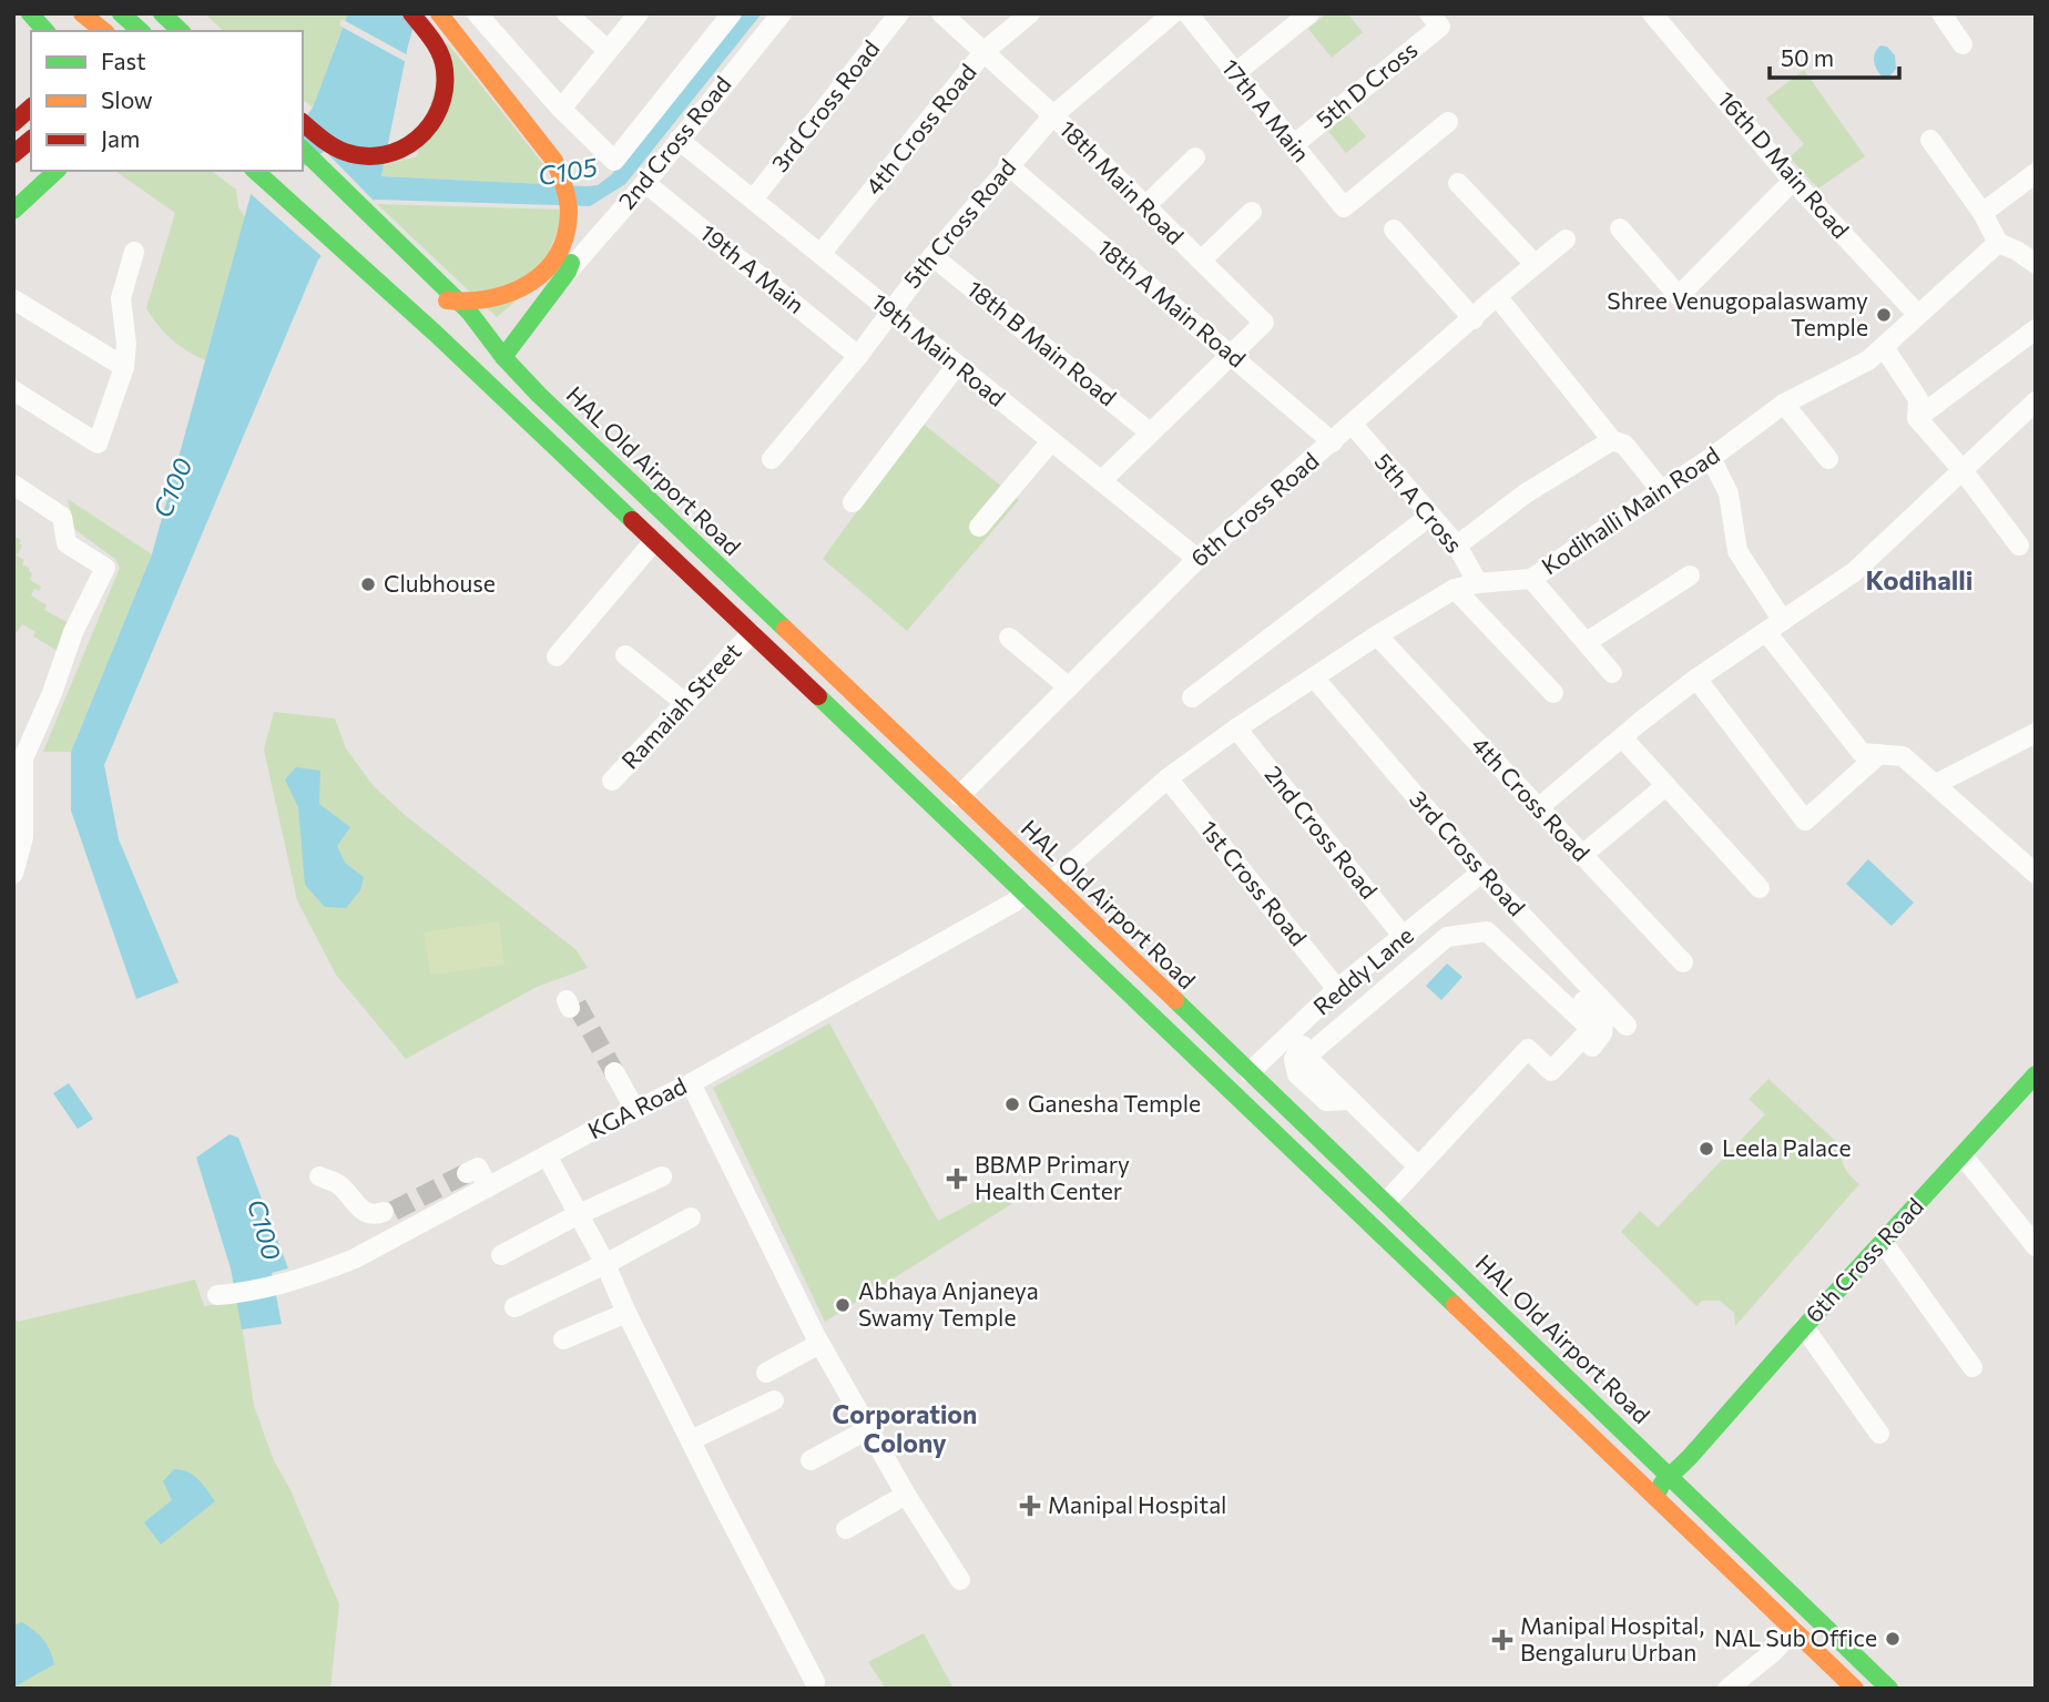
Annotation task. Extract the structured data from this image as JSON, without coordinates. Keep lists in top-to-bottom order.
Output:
{
  "streets": {
    "main road": ["HAL Old Airport Road", "6th Cross Road"],
    "street": [
      "5th D Cross",
      "3rd Cross Road",
      "17th A Main",
      "4th Cross Road",
      "2nd Cross Road",
      "16th D Main Road",
      "18th Main Road",
      "5th Cross Road",
      "19th A Main",
      "18th A Main Road",
      "18th B Main Road",
      "19th Main Road",
      "5th A Cross",
      "Kodihalli Main Road",
      "Ramaiah Street",
      "1st Cross Road",
      "Reddy Lane",
      "KGA Road"
    ]
  },
  "crossings": [
    ["5th D Cross", "17th A Main"],
    ["3rd Cross Road", "19th Main Road"],
    ["3rd Cross Road", "Kodihalli Main Road"],
    ["3rd Cross Road", "Reddy Lane"],
    ["4th Cross Road", "18th Main Road"],
    ["4th Cross Road", "19th Main Road"],
    ["4th Cross Road", "Kodihalli Main Road"],
    ["2nd Cross Road", "19th A Main"],
    ["2nd Cross Road", "19th Main Road"],
    ["2nd Cross Road", "Kodihalli Main Road"],
    ["2nd Cross Road", "Reddy Lane"],
    ["16th D Main Road", "Kodihalli Main Road"],
    ["18th Main Road", "5th Cross Road"],
    ["18th Main Road", "18th A Main Road"],
    ["5th Cross Road", "19th A Main"],
    ["5th Cross Road", "18th A Main Road"],
    ["5th Cross Road", "18th B Main Road"],
    ["5th Cross Road", "19th Main Road"],
    ["18th A Main Road", "6th Cross Road"],
    ["19th Main Road", "6th Cross Road"],
    ["HAL Old Airport Road", "6th Cross Road"],
    ["HAL Old Airport Road", "Kodihalli Main Road"],
    ["HAL Old Airport Road", "Ramaiah Street"],
    ["HAL Old Airport Road", "Reddy Lane"],
    ["HAL Old Airport Road", "KGA Road"],
    ["5th A Cross", "6th Cross Road"],
    ["5th A Cross", "Kodihalli Main Road"],
    ["Kodihalli Main Road", "1st Cross Road"],
    ["1st Cross Road", "Reddy Lane"]
  ],
  "districts": ["Kodihalli", "Corporation Colony"],
  "water": ["C105", "C100"],
  "places": {
    "other": [
      "Shree Venugopalaswamy Temple",
      "Clubhouse",
      "Ganesha Temple",
      "Leela Palace",
      "Abhaya Anjaneya Swamy Temple",
      "NAL Sub Office"
    ],
    "health": ["BBMP Primary Health Center", "Manipal Hospital", "Manipal Hospital, Bengaluru Urban"]
  },
  "legend": ["Fast", "Slow", "Jam"],
  "scale_bar": "50 m"
}
